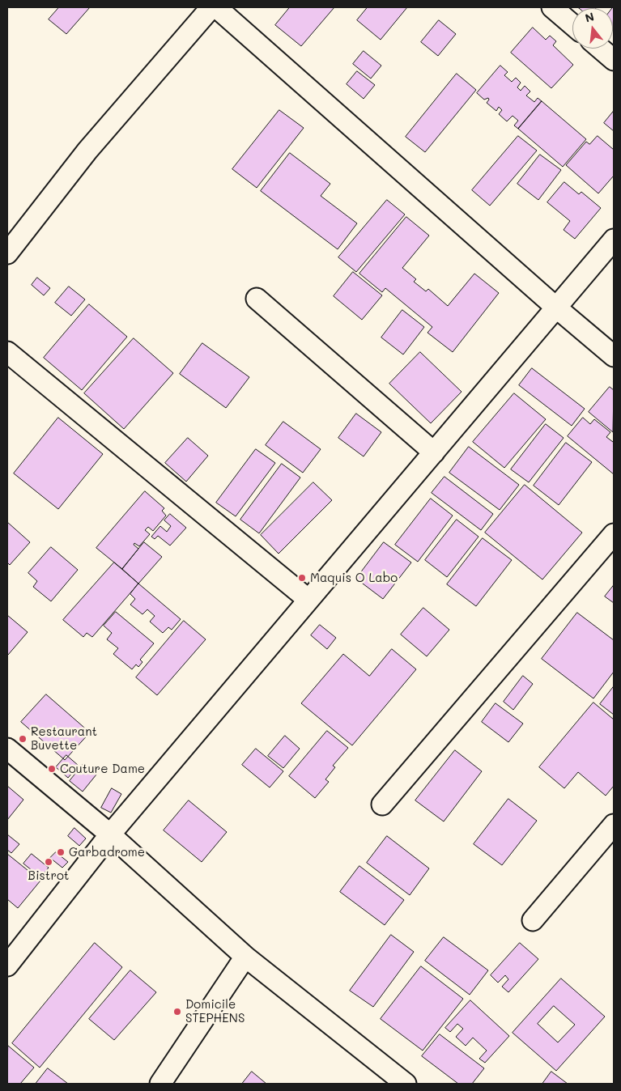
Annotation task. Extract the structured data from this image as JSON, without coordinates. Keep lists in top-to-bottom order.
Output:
{
  "places": [
    "Maquis O Labo",
    "Restaurant Buvette",
    "Couture Dame",
    "Garbadrome",
    "Bistrot",
    "Domicile STEPHENS"
  ],
  "north": "top"
}
